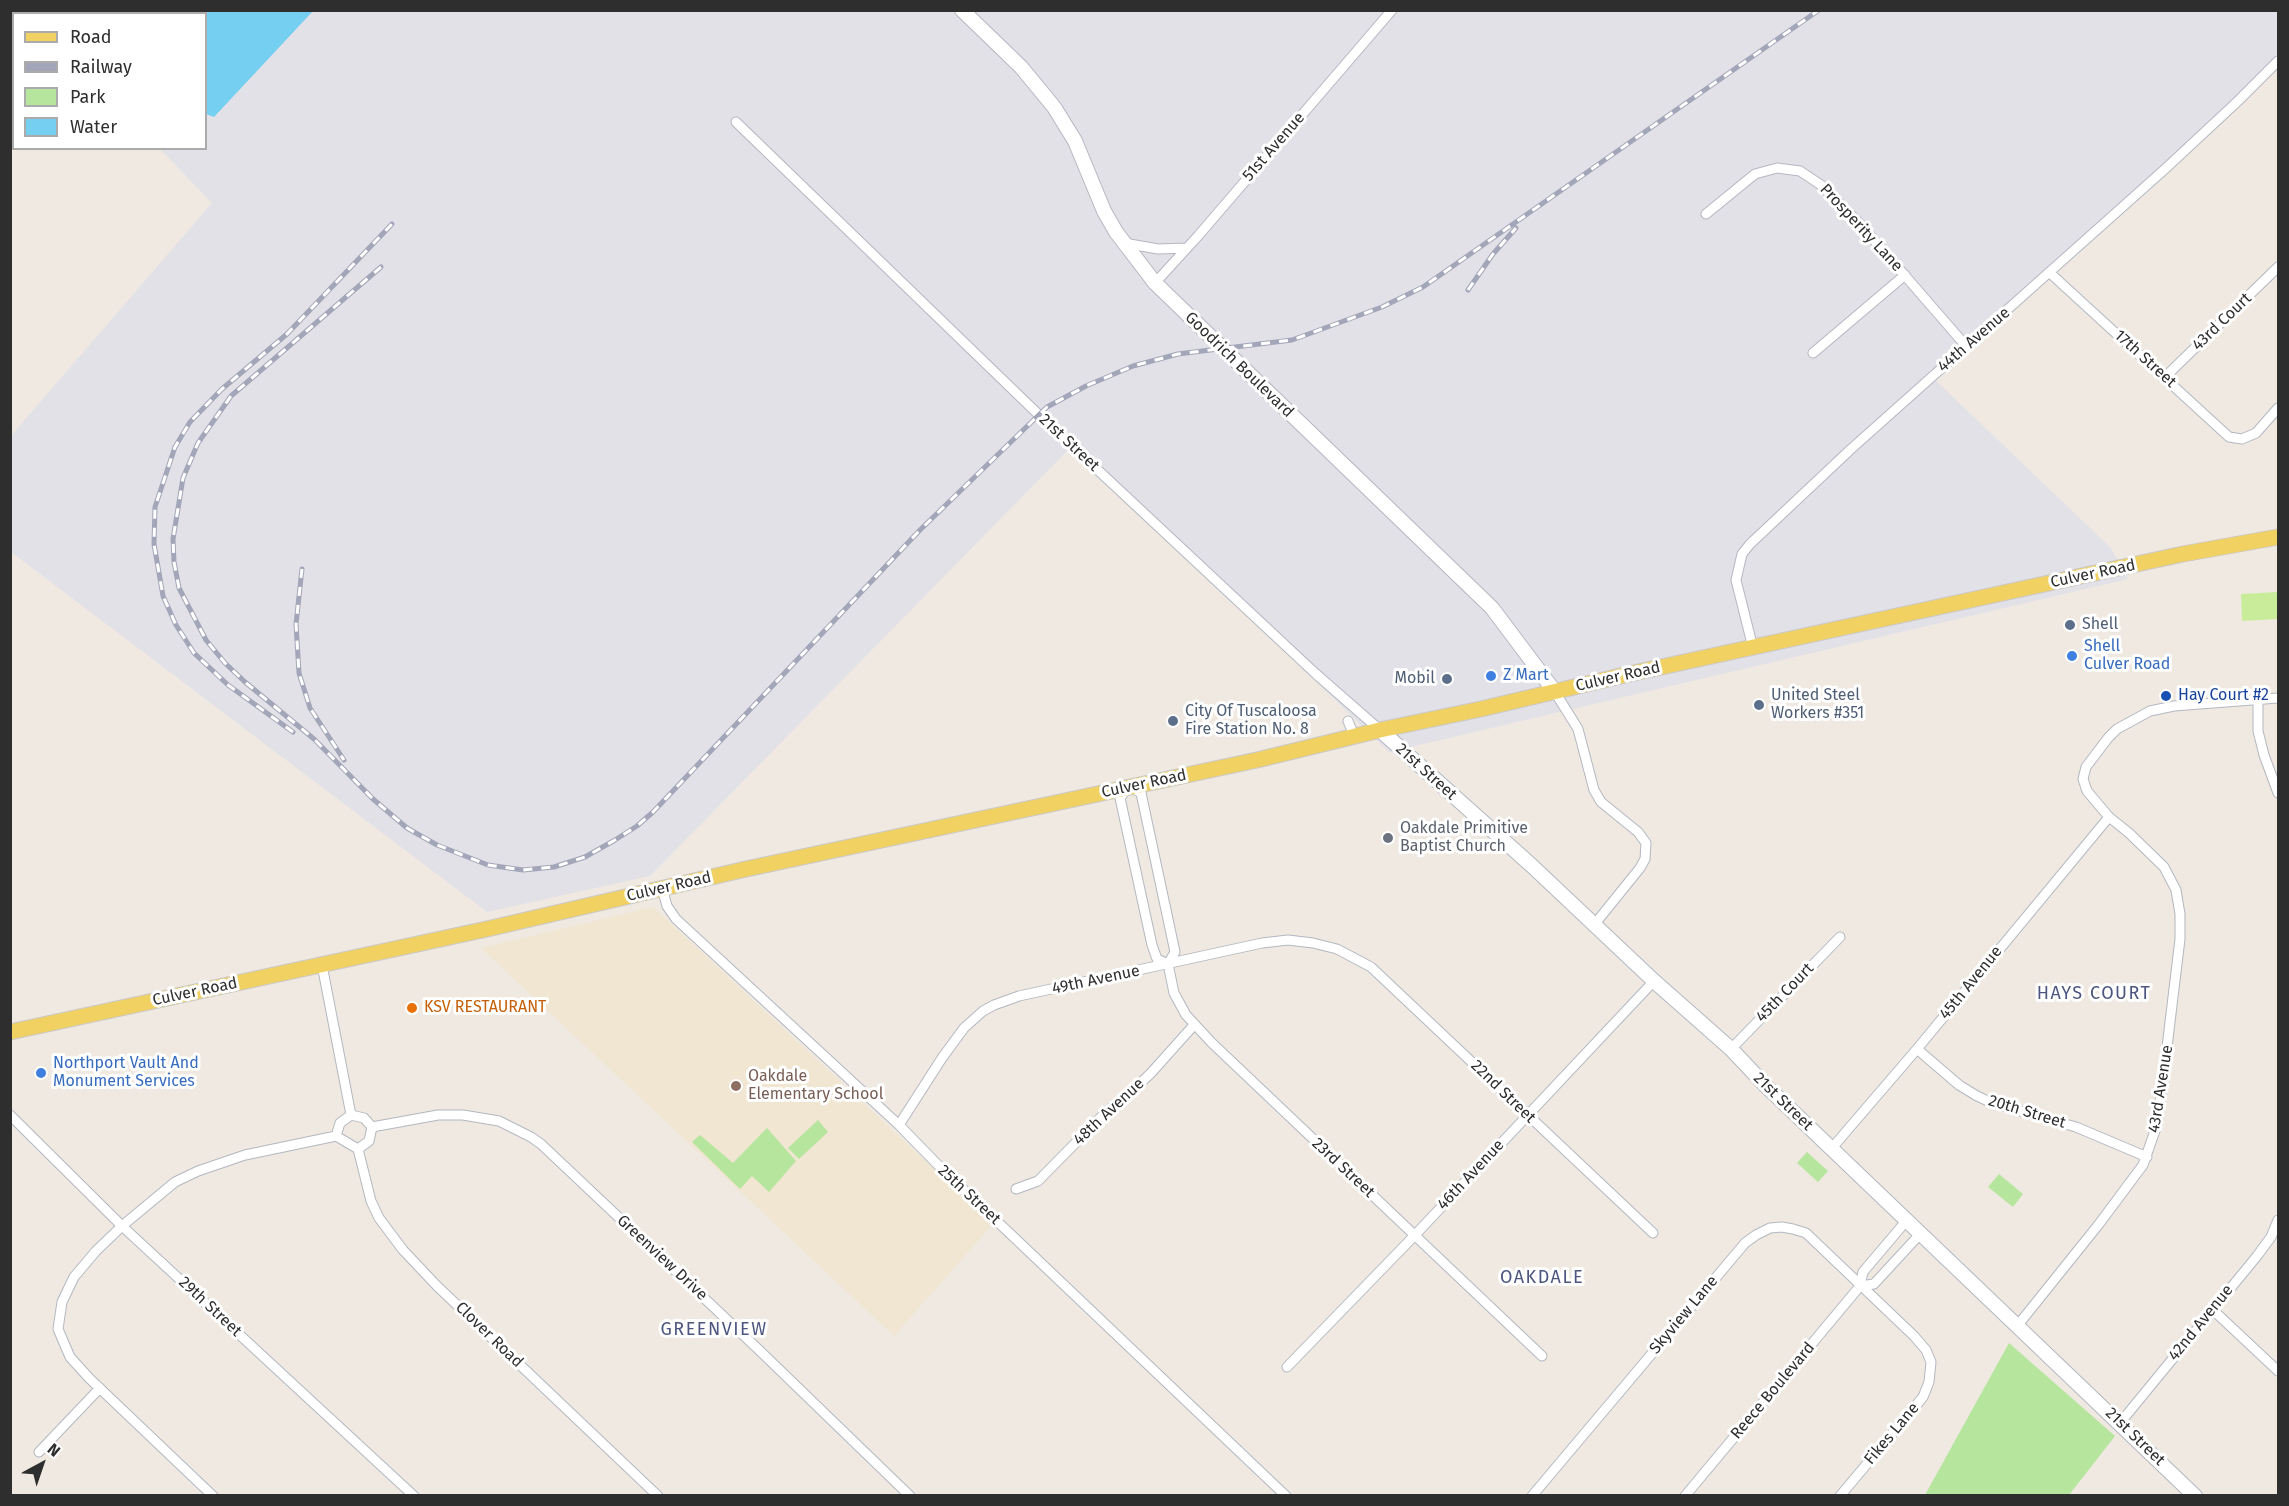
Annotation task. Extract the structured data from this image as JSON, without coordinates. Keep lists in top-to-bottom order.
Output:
{
  "streets": {
    "main road": ["Culver Road"],
    "street": [
      "51st Avenue",
      "Prosperity Lane",
      "43rd Court",
      "44th Avenue",
      "17th Street",
      "Goodrich Boulevard",
      "21st Street",
      "49th Avenue",
      "45th Avenue",
      "45th Court",
      "43rd Avenue",
      "22nd Street",
      "48th Avenue",
      "20th Street",
      "23rd Street",
      "46th Avenue",
      "25th Street",
      "Greenview Drive",
      "29th Street",
      "Skyview Lane",
      "42nd Avenue",
      "Clover Road",
      "Reece Boulevard",
      "Fikes Lane"
    ]
  },
  "crossings": [
    ["51st Avenue", "Goodrich Boulevard"],
    ["Prosperity Lane", "44th Avenue"],
    ["43rd Court", "17th Street"],
    ["44th Avenue", "17th Street"],
    ["44th Avenue", "Culver Road"],
    ["Goodrich Boulevard", "Culver Road"],
    ["21st Street", "Culver Road"],
    ["21st Street", "45th Avenue"],
    ["21st Street", "45th Court"],
    ["21st Street", "43rd Avenue"],
    ["21st Street", "46th Avenue"],
    ["21st Street", "42nd Avenue"],
    ["21st Street", "Reece Boulevard"],
    ["Culver Road", "23rd Street"],
    ["Culver Road", "25th Street"],
    ["49th Avenue", "22nd Street"],
    ["49th Avenue", "23rd Street"],
    ["49th Avenue", "25th Street"],
    ["45th Avenue", "43rd Avenue"],
    ["45th Avenue", "20th Street"],
    ["43rd Avenue", "20th Street"],
    ["22nd Street", "46th Avenue"],
    ["48th Avenue", "23rd Street"],
    ["23rd Street", "46th Avenue"],
    ["Greenview Drive", "Clover Road"],
    ["Skyview Lane", "Reece Boulevard"],
    ["Skyview Lane", "Fikes Lane"],
    ["Reece Boulevard", "Fikes Lane"]
  ],
  "districts": ["HAYS COURT", "OAKDALE", "GREENVIEW"],
  "places": [
    "Shell",
    "Shell Culver Road",
    "Z Mart",
    "Mobil",
    "Hay Court #2",
    "United Steel Workers #351",
    "City Of Tuscaloosa Fire Station No. 8",
    "Oakdale Primitive Baptist Church",
    "KSV RESTAURANT",
    "Northport Vault And Monument Services",
    "Oakdale Elementary School"
  ],
  "legend": [
    "Road",
    "Railway",
    "Park",
    "Water"
  ],
  "north": "top right"
}
